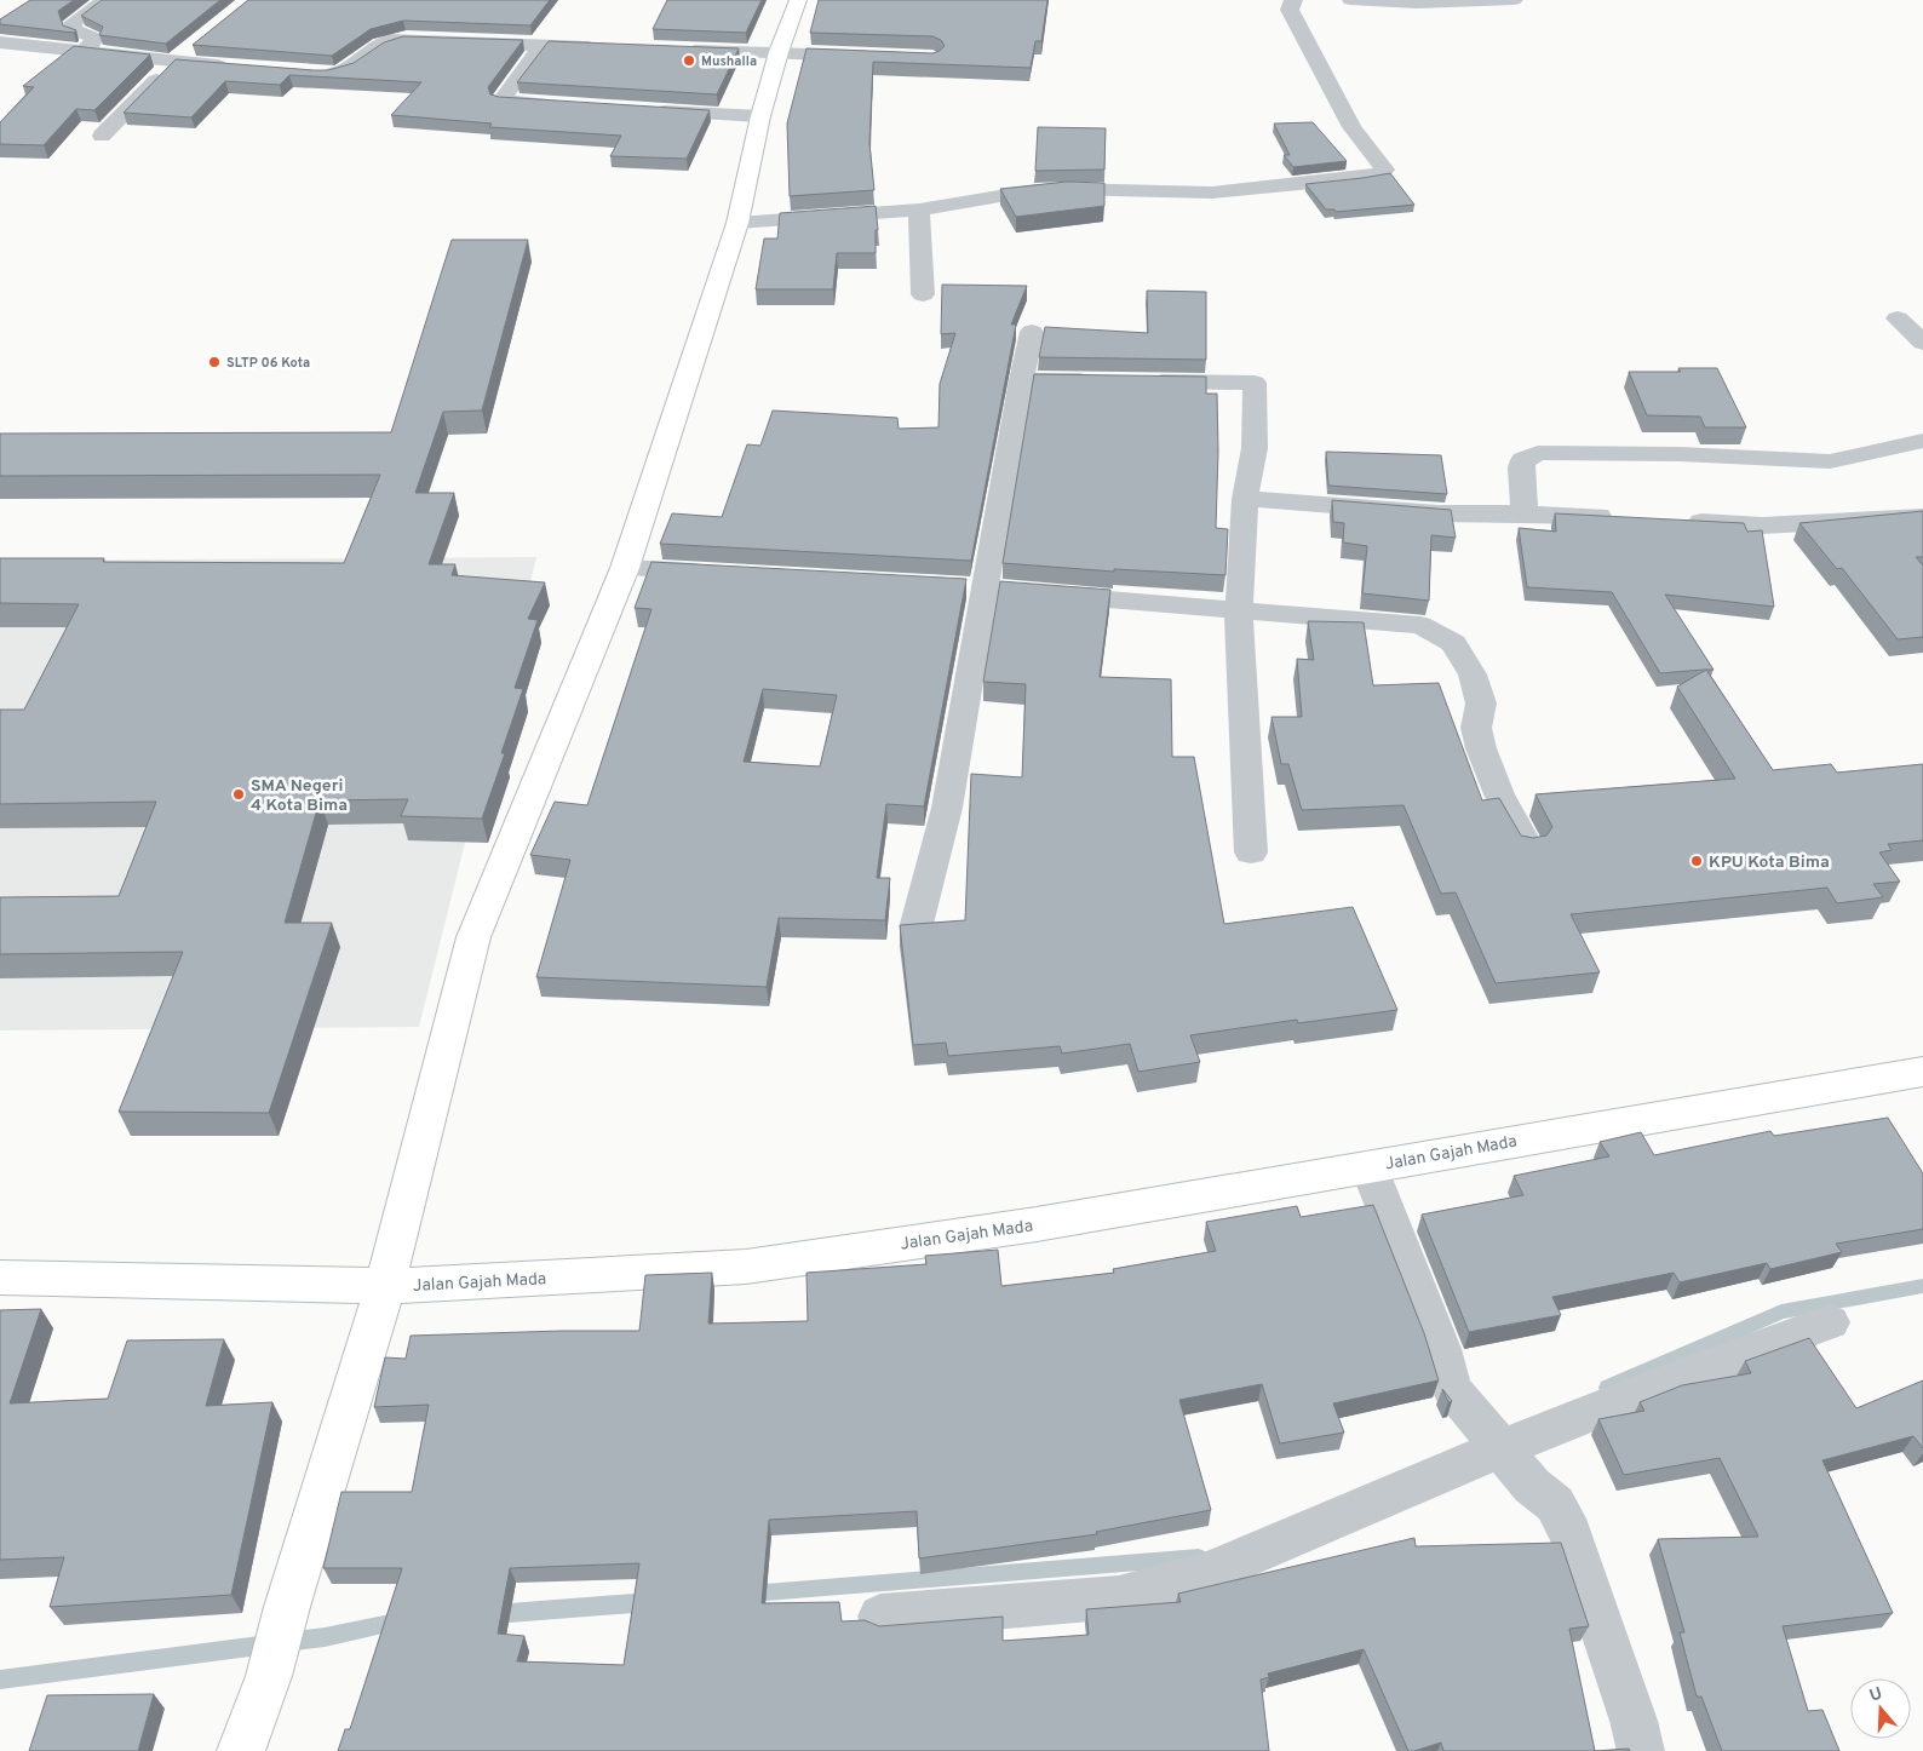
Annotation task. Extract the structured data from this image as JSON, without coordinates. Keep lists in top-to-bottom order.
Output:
{
  "streets": {
    "street": ["Jalan Gajah Mada"]
  },
  "places": [
    "Mushalla",
    "SLTP 06 Kota",
    "SMA Negeri 4 Kota Bima",
    "KPU Kota Bima"
  ],
  "north": "top"
}
